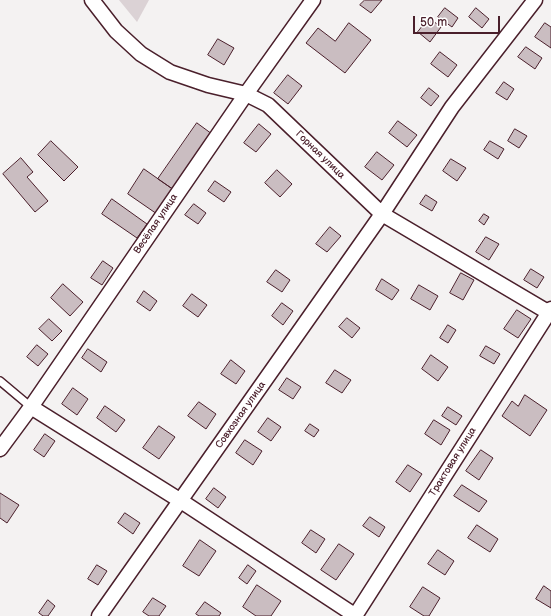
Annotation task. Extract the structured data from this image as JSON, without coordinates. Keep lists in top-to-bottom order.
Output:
{
  "streets": {
    "street": [
      "Горная улица",
      "Весёлая улица",
      "Совхозная улица",
      "Трактовая улица"
    ]
  },
  "crossings": [
    ["Горная улица", "Весёлая улица"],
    ["Горная улица", "Совхозная улица"],
    ["Горная улица", "Трактовая улица"]
  ],
  "scale_bar": "50 m"
}
